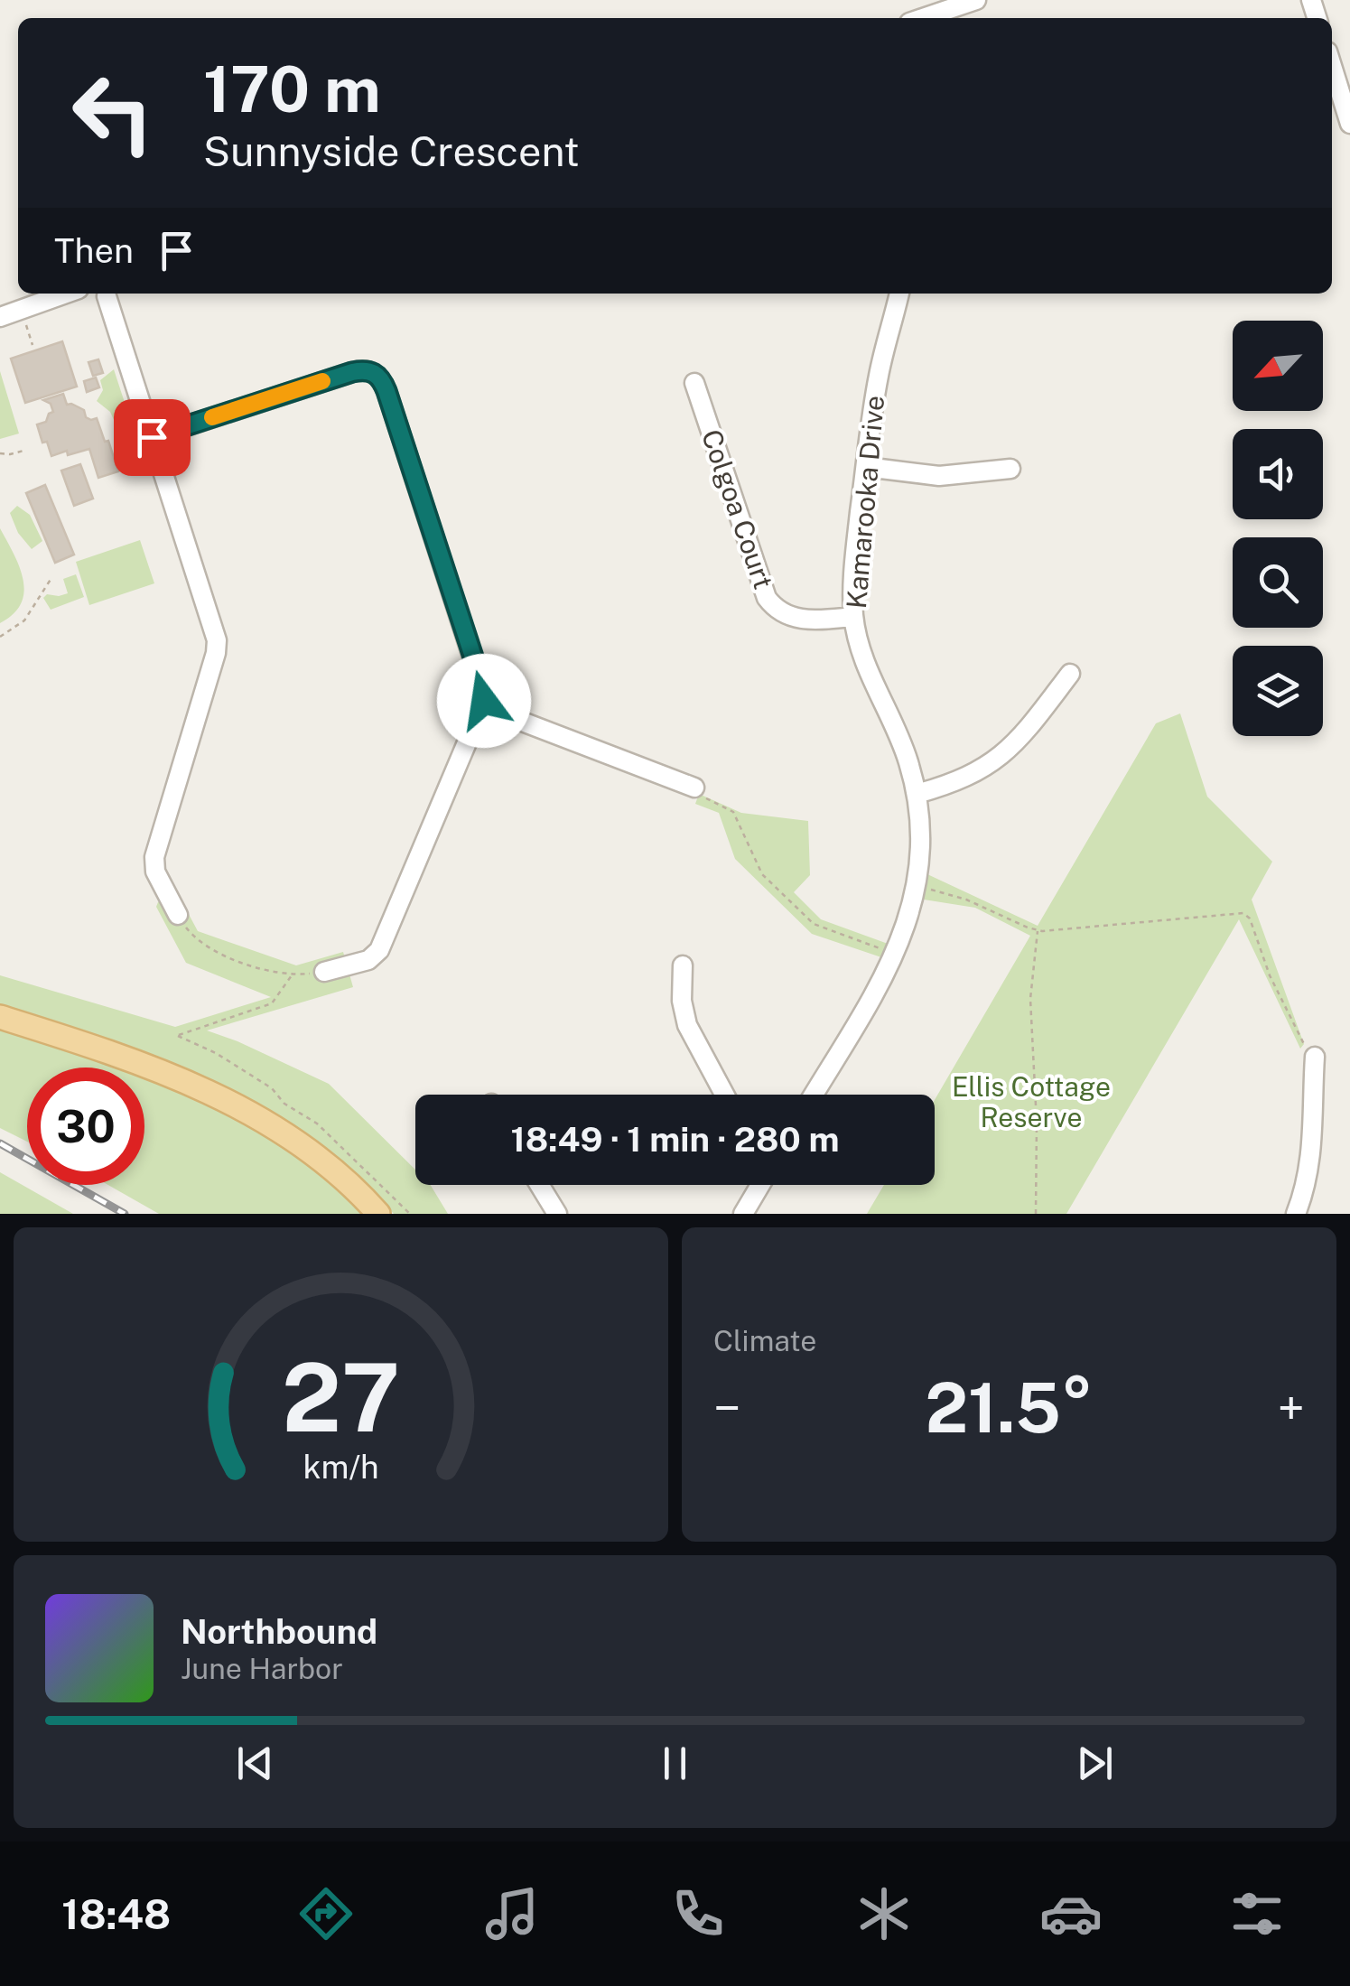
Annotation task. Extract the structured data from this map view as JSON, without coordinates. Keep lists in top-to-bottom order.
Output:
{
  "streets": {
    "street": ["Kamarooka Drive", "Colgoa Court"]
  },
  "crossings": [
    ["Kamarooka Drive", "Colgoa Court"]
  ],
  "parks": ["Ellis Cottage Reserve"],
  "north": "bottom left",
  "page": {
    "turn": ["170 m", "Sunnyside Crescent"],
    "then": "Then",
    "limit": "30",
    "trip": "18:49 · 1 min · 280 m",
    "tile": "Climate",
    "heat": ["−", "21.5°", "+"],
    "song": ["Northbound", "June Harbor"],
    "tabs": "18:48",
    "gauge": ["27", "km/h"]
  }
}
